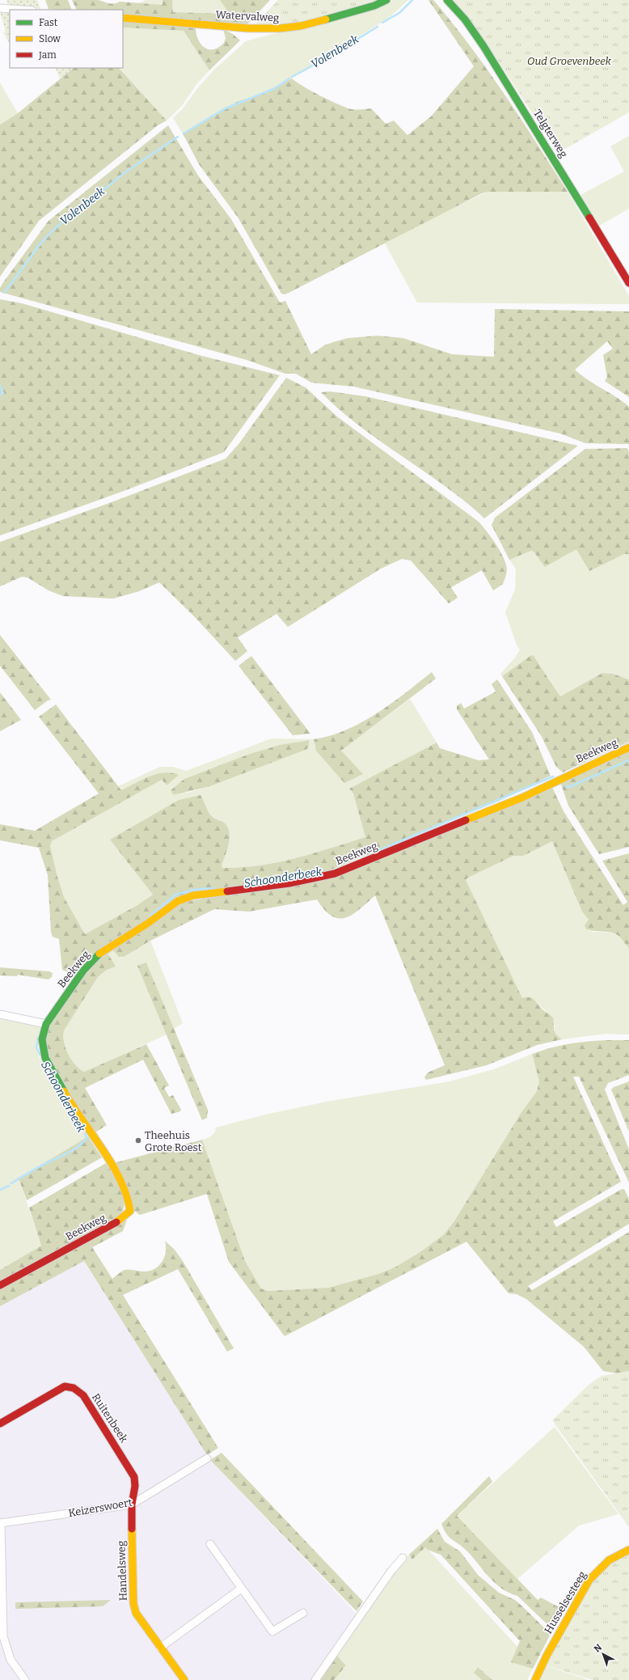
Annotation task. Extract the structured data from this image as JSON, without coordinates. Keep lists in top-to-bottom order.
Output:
{
  "streets": {
    "street": [
      "Watervalweg",
      "Telgterweg",
      "Beekweg",
      "Ruitenbeek",
      "Keizerswoert",
      "Handelsweg",
      "Husselsesteeg"
    ]
  },
  "crossings": [
    ["Ruitenbeek", "Keizerswoert"],
    ["Ruitenbeek", "Handelsweg"],
    ["Keizerswoert", "Handelsweg"]
  ],
  "water": ["Volenbeek", "Schoonderbeek"],
  "parks": ["Oud Groevenbeek"],
  "places": ["Theehuis Grote Roest"],
  "legend": ["Fast", "Slow", "Jam"],
  "north": "top left"
}
